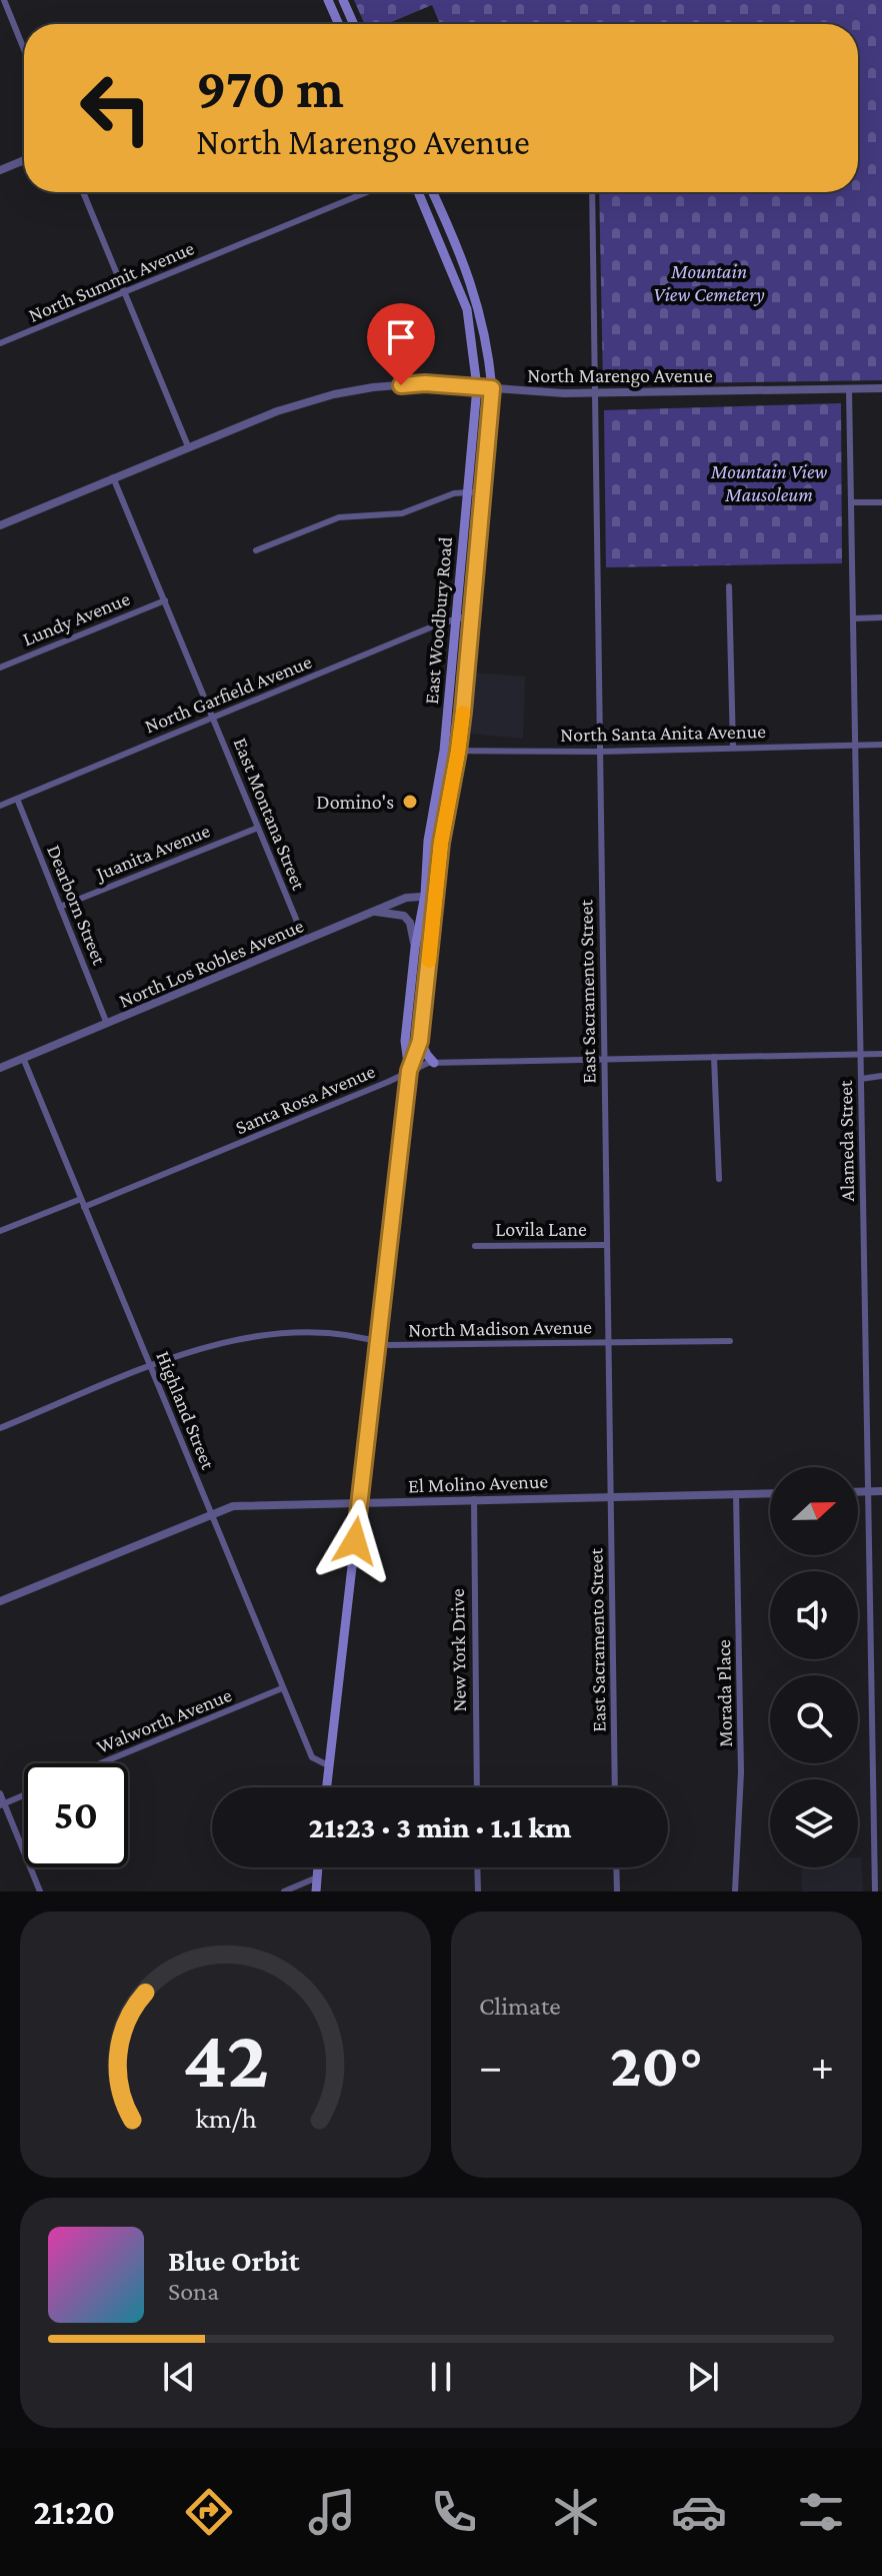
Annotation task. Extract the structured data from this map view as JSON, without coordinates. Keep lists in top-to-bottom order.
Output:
{
  "streets": {
    "main road": ["East Woodbury Road"],
    "street": [
      "North Summit Avenue",
      "North Marengo Avenue",
      "Lundy Avenue",
      "North Garfield Avenue",
      "North Santa Anita Avenue",
      "East Montana Street",
      "Juanita Avenue",
      "Dearborn Street",
      "North Los Robles Avenue",
      "East Sacramento Street",
      "Santa Rosa Avenue",
      "Alameda Street",
      "Lovila Lane",
      "North Madison Avenue",
      "Highland Street",
      "El Molino Avenue",
      "New York Drive",
      "Morada Place",
      "Walworth Avenue"
    ]
  },
  "crossings": [
    ["North Marengo Avenue", "East Woodbury Road"],
    ["North Marengo Avenue", "East Montana Street"],
    ["North Marengo Avenue", "East Sacramento Street"],
    ["North Marengo Avenue", "Alameda Street"],
    ["Lundy Avenue", "East Montana Street"],
    ["East Woodbury Road", "North Garfield Avenue"],
    ["East Woodbury Road", "North Santa Anita Avenue"],
    ["East Woodbury Road", "North Los Robles Avenue"],
    ["East Woodbury Road", "Santa Rosa Avenue"],
    ["East Woodbury Road", "North Madison Avenue"],
    ["East Woodbury Road", "Highland Street"],
    ["East Woodbury Road", "El Molino Avenue"],
    ["North Garfield Avenue", "East Montana Street"],
    ["North Garfield Avenue", "Dearborn Street"],
    ["North Santa Anita Avenue", "East Sacramento Street"],
    ["North Santa Anita Avenue", "Alameda Street"],
    ["East Montana Street", "Juanita Avenue"],
    ["East Montana Street", "North Los Robles Avenue"],
    ["Juanita Avenue", "Dearborn Street"],
    ["Dearborn Street", "North Los Robles Avenue"],
    ["North Los Robles Avenue", "Highland Street"],
    ["East Sacramento Street", "Santa Rosa Avenue"],
    ["East Sacramento Street", "Lovila Lane"],
    ["East Sacramento Street", "North Madison Avenue"],
    ["East Sacramento Street", "El Molino Avenue"],
    ["Santa Rosa Avenue", "Alameda Street"],
    ["Santa Rosa Avenue", "Highland Street"],
    ["North Madison Avenue", "Highland Street"],
    ["Highland Street", "El Molino Avenue"],
    ["Highland Street", "Walworth Avenue"],
    ["El Molino Avenue", "New York Drive"],
    ["El Molino Avenue", "Morada Place"]
  ],
  "parks": ["Mountain View Cemetery", "Mountain View Mausoleum"],
  "places": ["Domino's"],
  "north": "right",
  "page": {
    "turn": ["970 m", "North Marengo Avenue"],
    "limit": "50",
    "trip": "21:23 · 3 min · 1.1 km",
    "tile": "Climate",
    "heat": ["−", "20°", "+"],
    "song": ["Blue Orbit", "Sona"],
    "tabs": "21:20",
    "gauge": ["42", "km/h"]
  }
}
